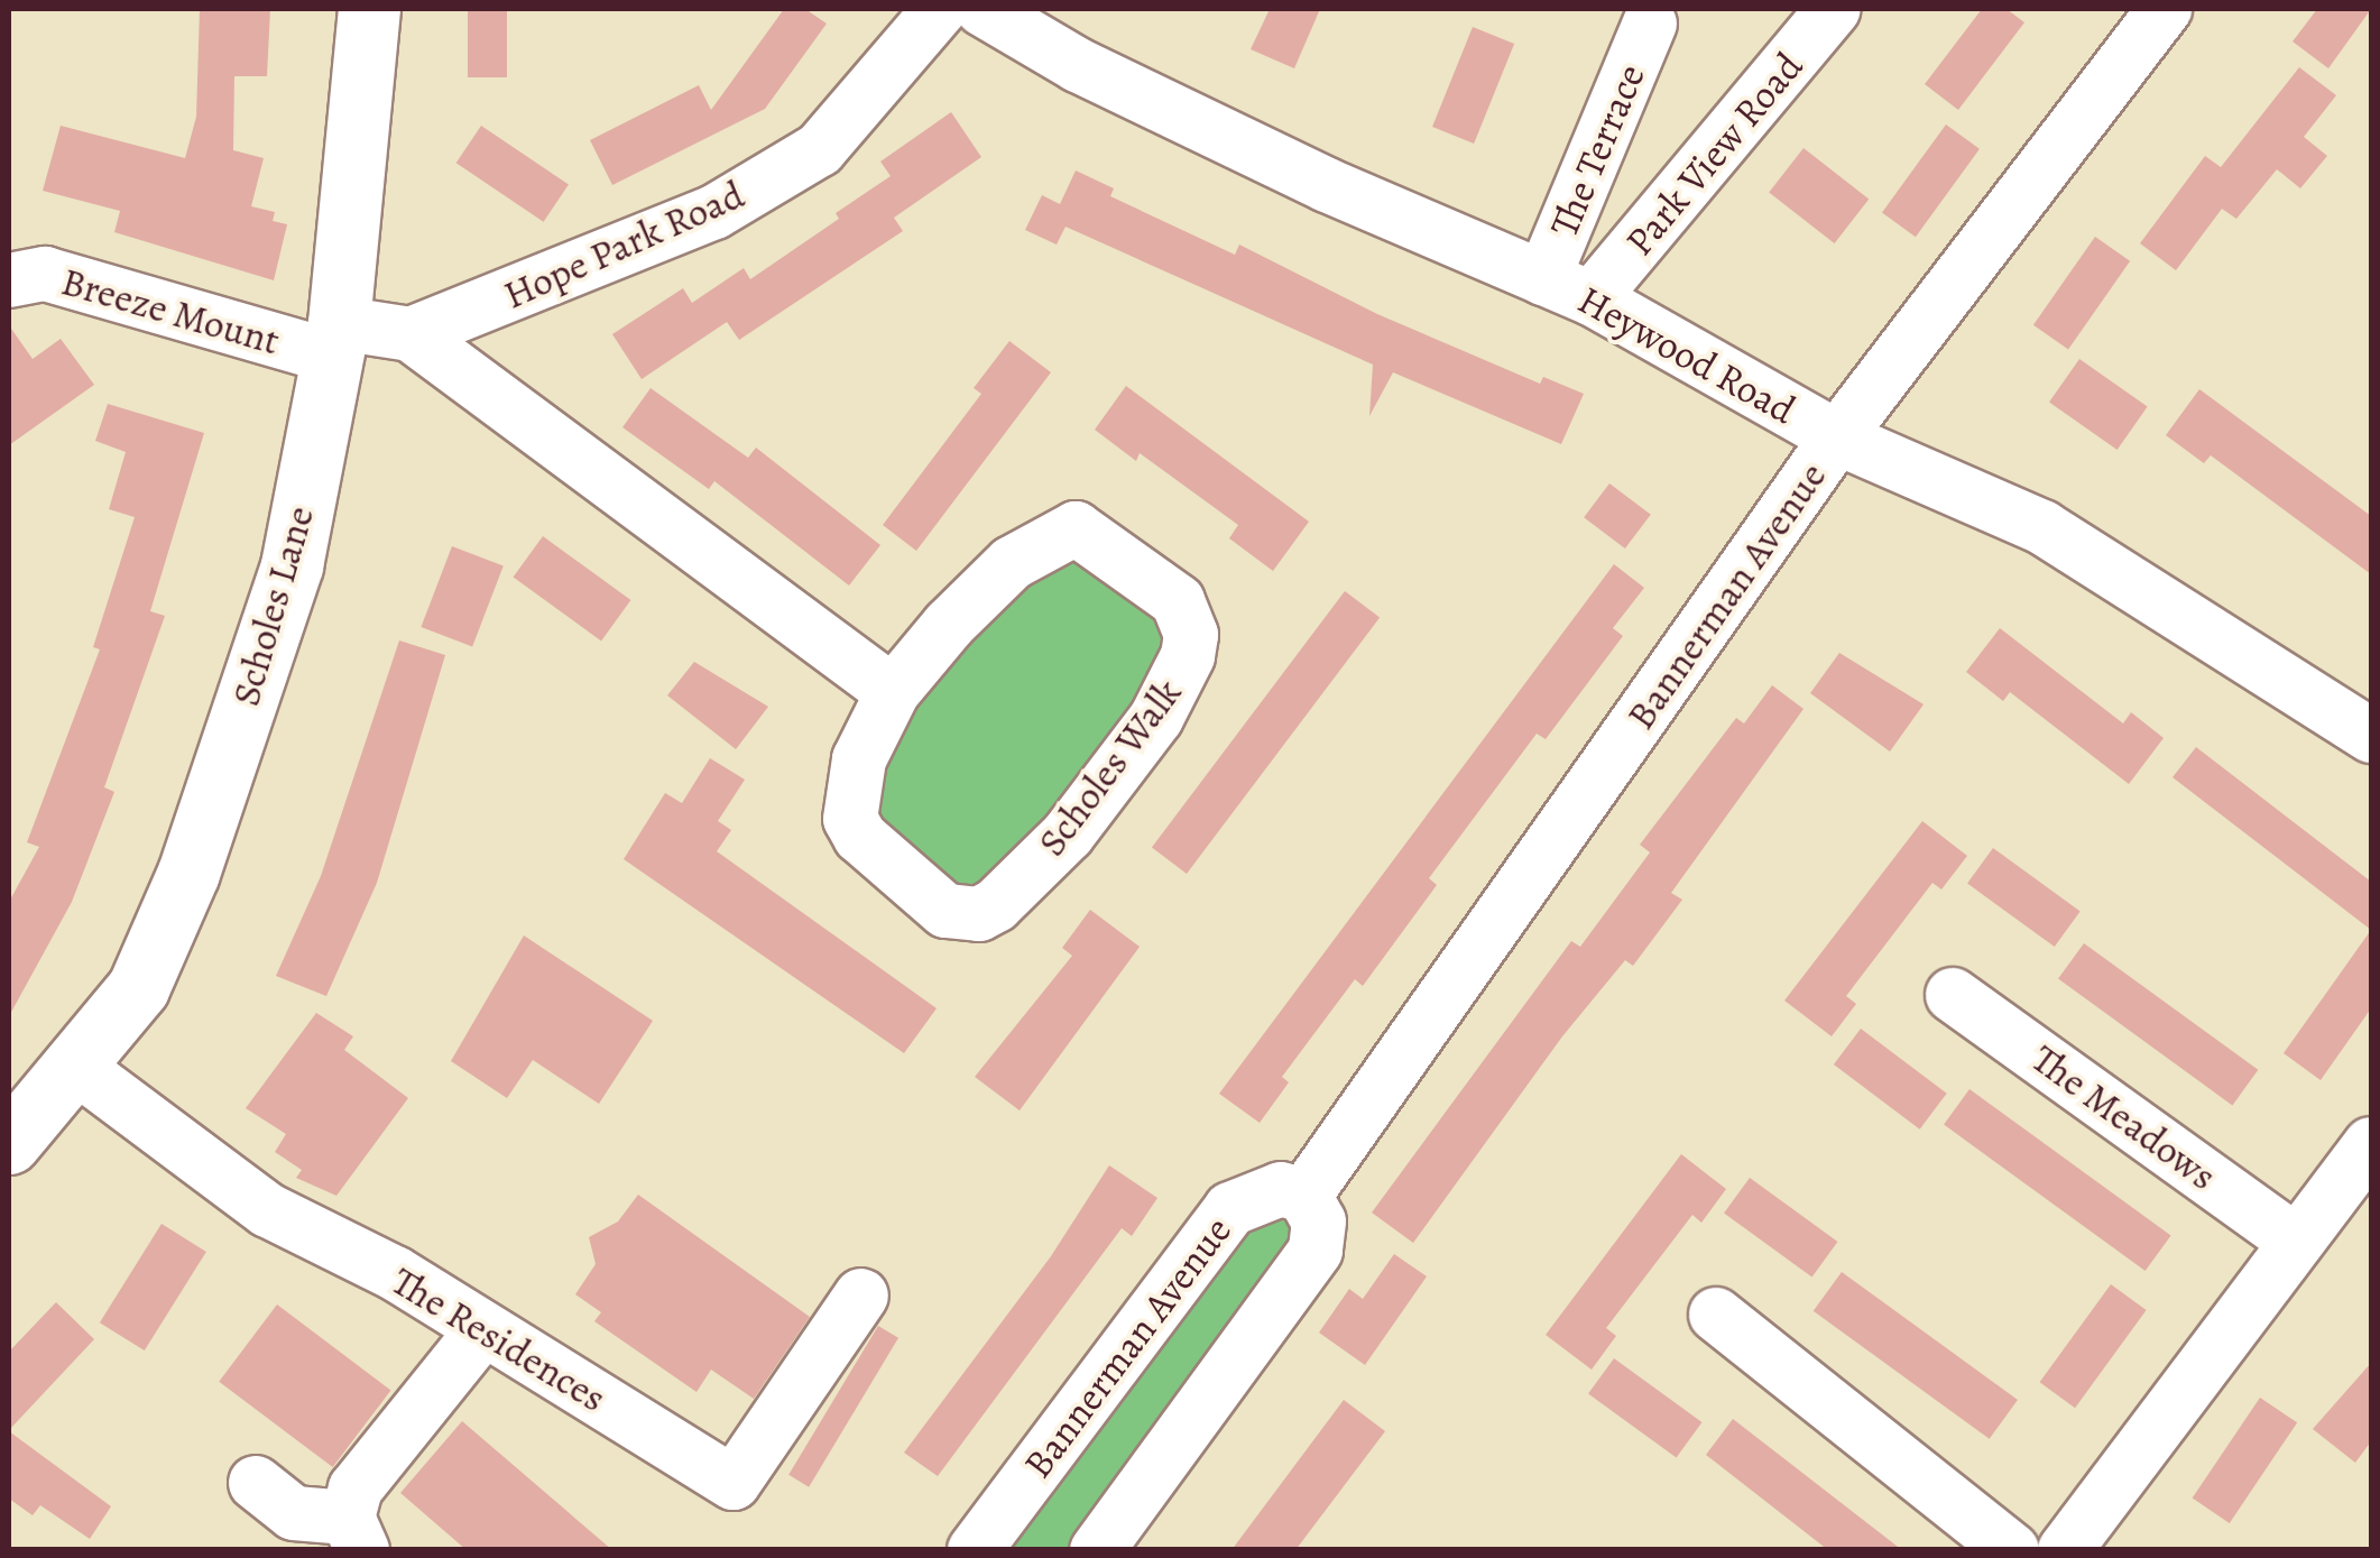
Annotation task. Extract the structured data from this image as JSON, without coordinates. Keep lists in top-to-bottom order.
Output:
{
  "streets": {
    "main road": ["Scholes Lane"],
    "street": [
      "The Terrace",
      "Park View Road",
      "Hope Park Road",
      "Breeze Mount",
      "Heywood Road",
      "Bannerman Avenue",
      "Scholes Walk",
      "The Meadows",
      "The Residences"
    ]
  },
  "crossings": [
    ["The Terrace", "Park View Road"],
    ["The Terrace", "Heywood Road"],
    ["Park View Road", "Heywood Road"],
    ["Hope Park Road", "Breeze Mount"],
    ["Hope Park Road", "Heywood Road"],
    ["Hope Park Road", "Scholes Lane"],
    ["Breeze Mount", "Scholes Lane"],
    ["Heywood Road", "Bannerman Avenue"],
    ["Scholes Lane", "The Residences"]
  ]
}
